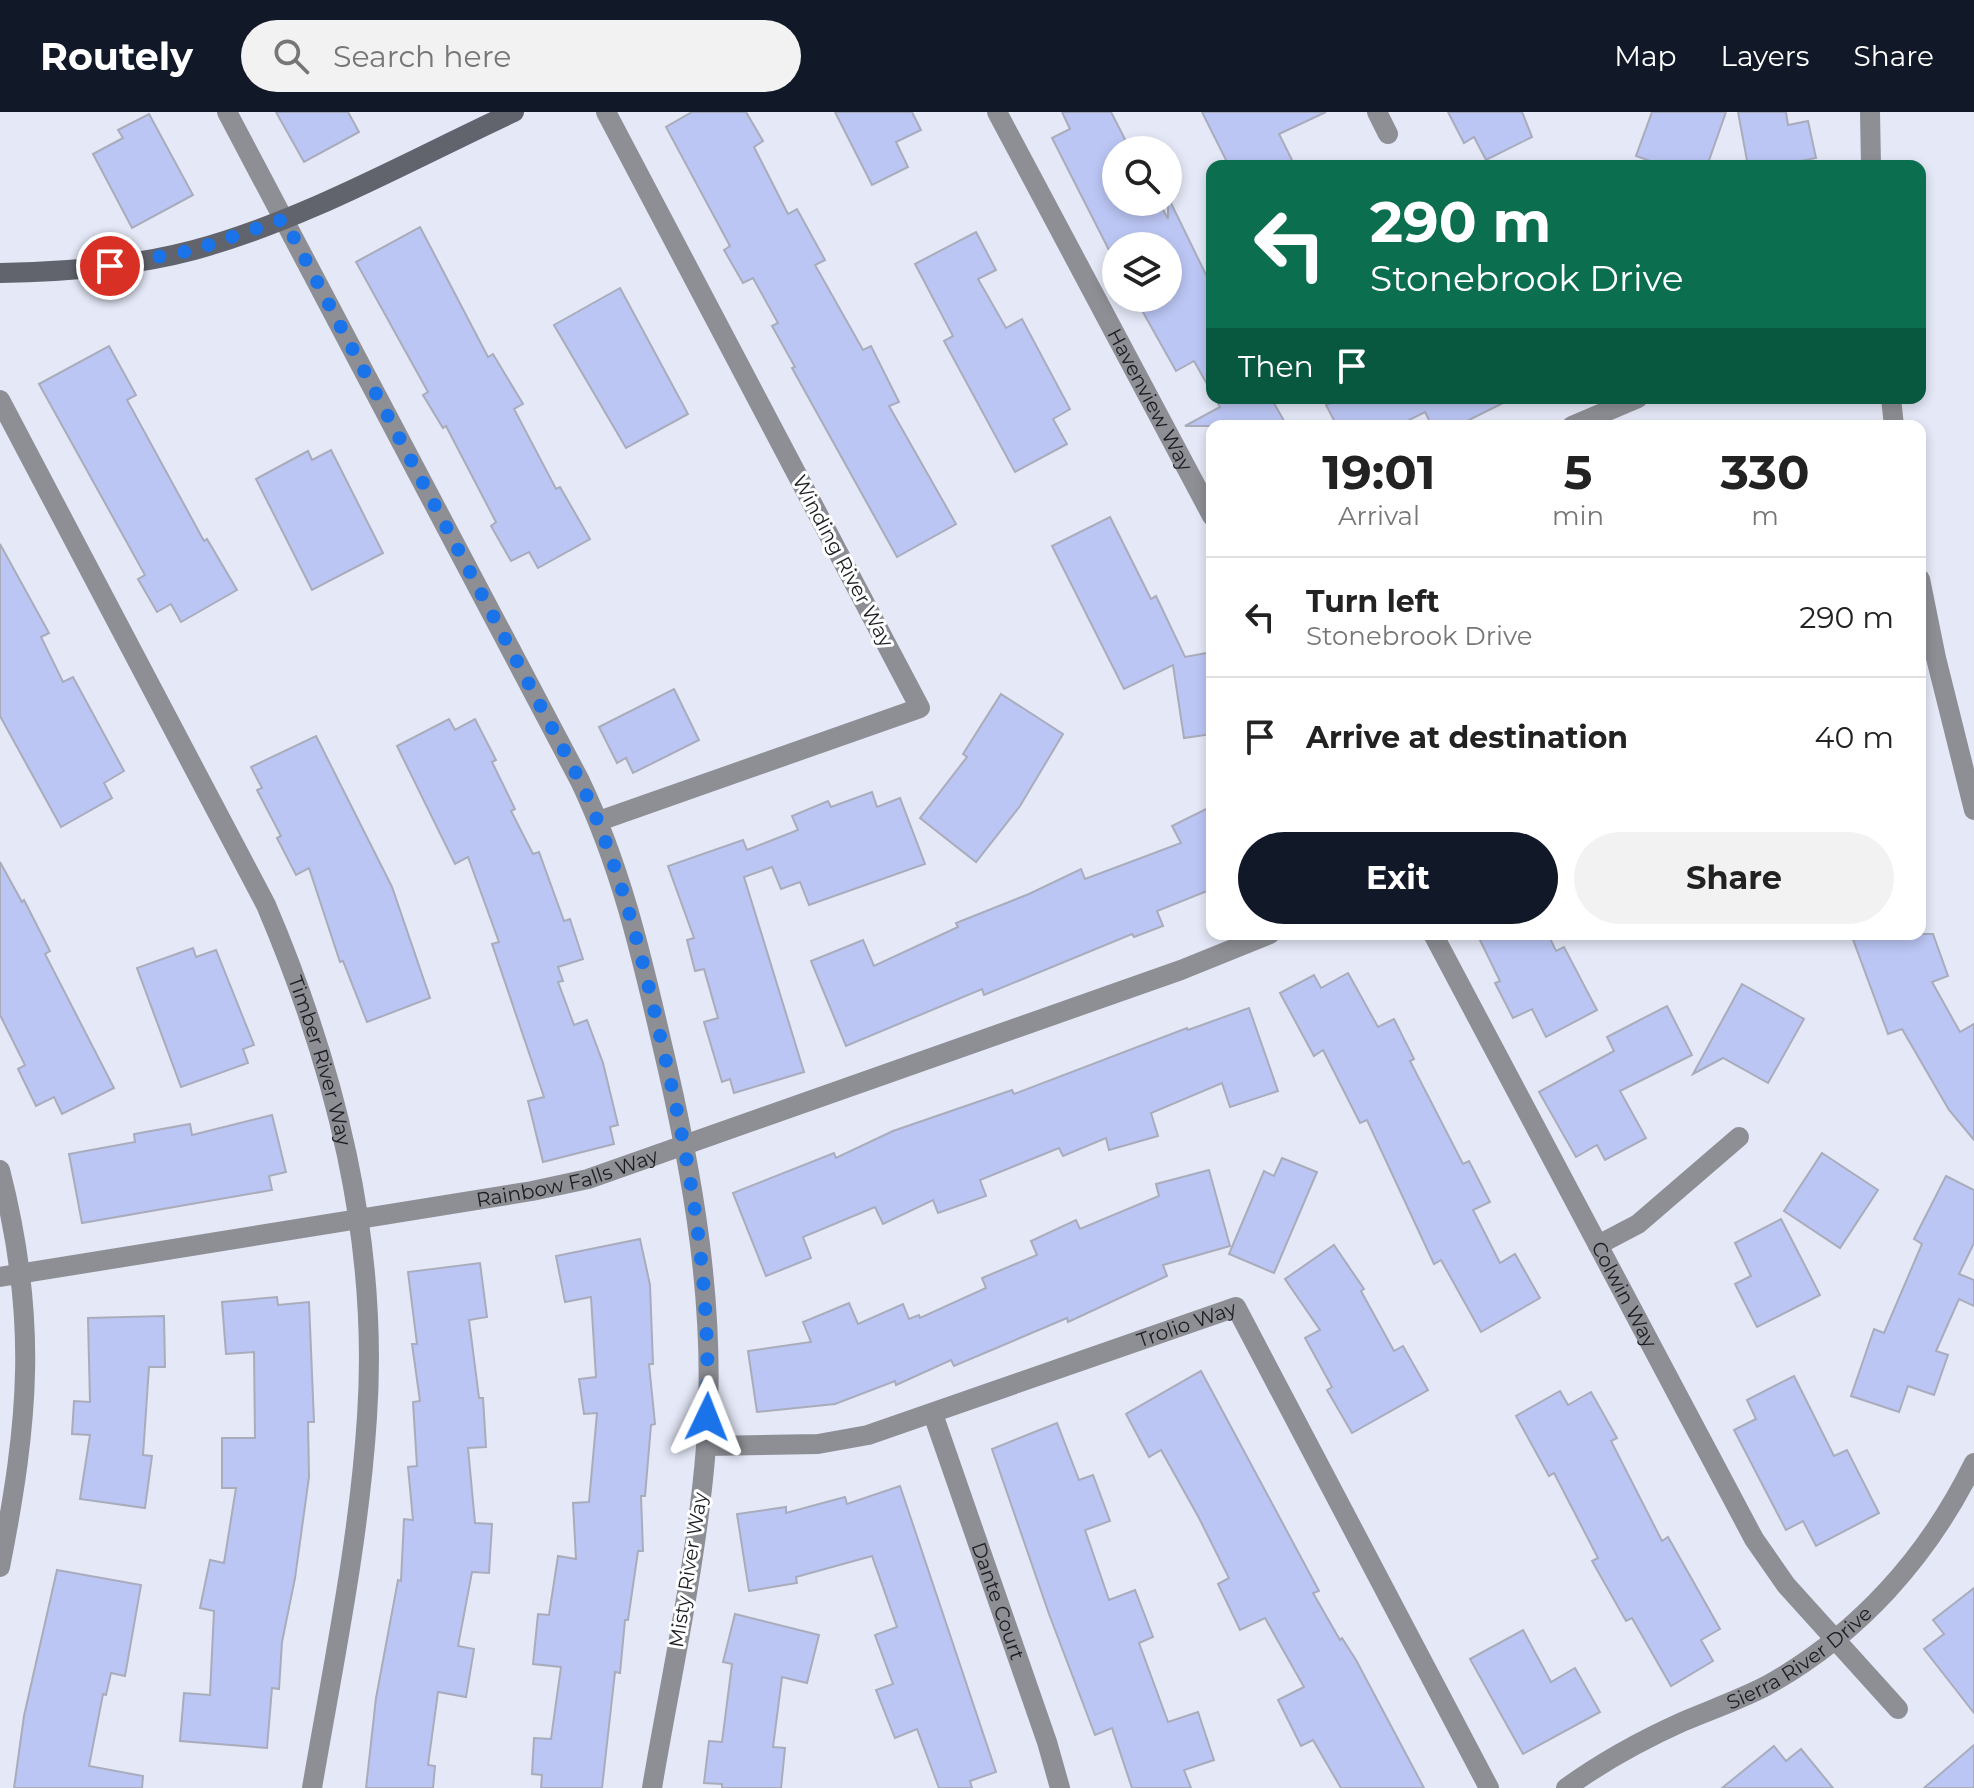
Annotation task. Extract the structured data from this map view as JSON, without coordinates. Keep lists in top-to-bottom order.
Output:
{
  "streets": {
    "street": [
      "Havenview Way",
      "Winding River Way",
      "Timber River Way",
      "Rainbow Falls Way",
      "Colwin Way",
      "Trolio Way",
      "Misty River Way",
      "Dante Court",
      "Sierra River Drive"
    ]
  },
  "crossings": [
    ["Winding River Way", "Misty River Way"],
    ["Timber River Way", "Rainbow Falls Way"],
    ["Rainbow Falls Way", "Misty River Way"],
    ["Colwin Way", "Sierra River Drive"],
    ["Trolio Way", "Misty River Way"],
    ["Trolio Way", "Dante Court"]
  ],
  "page": {
    "header": "Routely",
    "search": "Search here",
    "nav": ["Map", "Layers", "Share"],
    "turn": ["290 m", "Stonebrook Drive"],
    "then": "Then",
    "eta": [
      "19:01",
      "Arrival",
      "5",
      "min",
      "330",
      "m"
    ],
    "list": [
      {
        "name": "Turn left",
        "note": "Stonebrook Drive",
        "value": "290 m"
      },
      {
        "name": "Arrive at destination",
        "value": "40 m"
      }
    ],
    "buttons": ["Exit", "Share"]
  }
}
